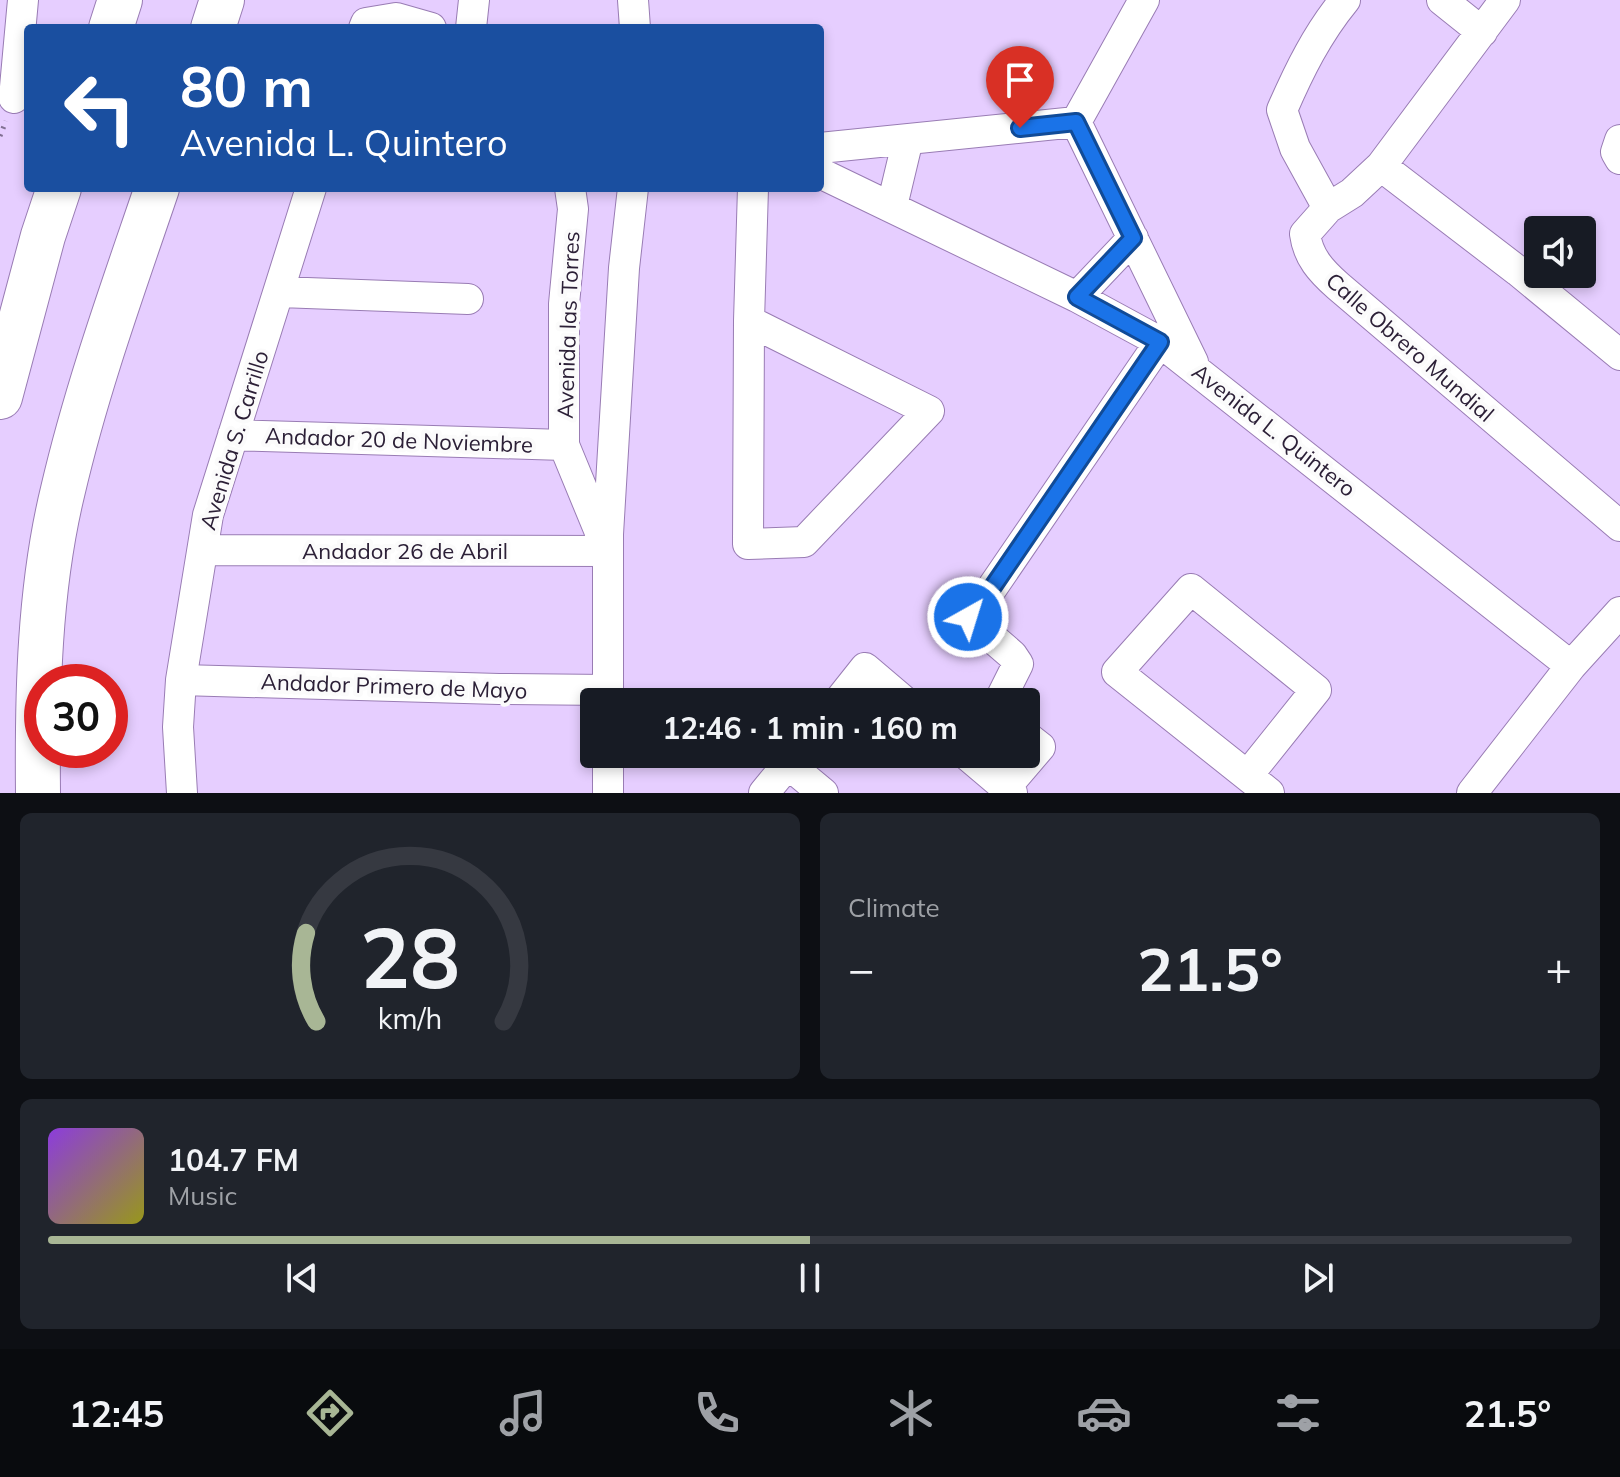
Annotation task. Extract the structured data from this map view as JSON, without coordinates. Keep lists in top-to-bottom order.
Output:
{
  "streets": {
    "street": [
      "Avenida las Torres",
      "Calle Obrero Mundial",
      "Avenida L. Quintero",
      "Avenida S. Carrillo",
      "Andador 20 de Noviembre",
      "Andador 26 de Abril",
      "Andador Primero de Mayo"
    ]
  },
  "crossings": [
    ["Avenida las Torres", "Andador 20 de Noviembre"],
    ["Avenida las Torres", "Andador 26 de Abril"],
    ["Avenida S. Carrillo", "Andador 20 de Noviembre"],
    ["Avenida S. Carrillo", "Andador 26 de Abril"],
    ["Avenida S. Carrillo", "Andador Primero de Mayo"]
  ],
  "page": {
    "turn": ["80 m", "Avenida L. Quintero"],
    "limit": "30",
    "trip": "12:46 · 1 min · 160 m",
    "tile": "Climate",
    "heat": ["−", "21.5°", "+"],
    "song": ["104.7 FM", "Music"],
    "tabs": ["12:45", "21.5°"],
    "gauge": ["28", "km/h"]
  }
}
